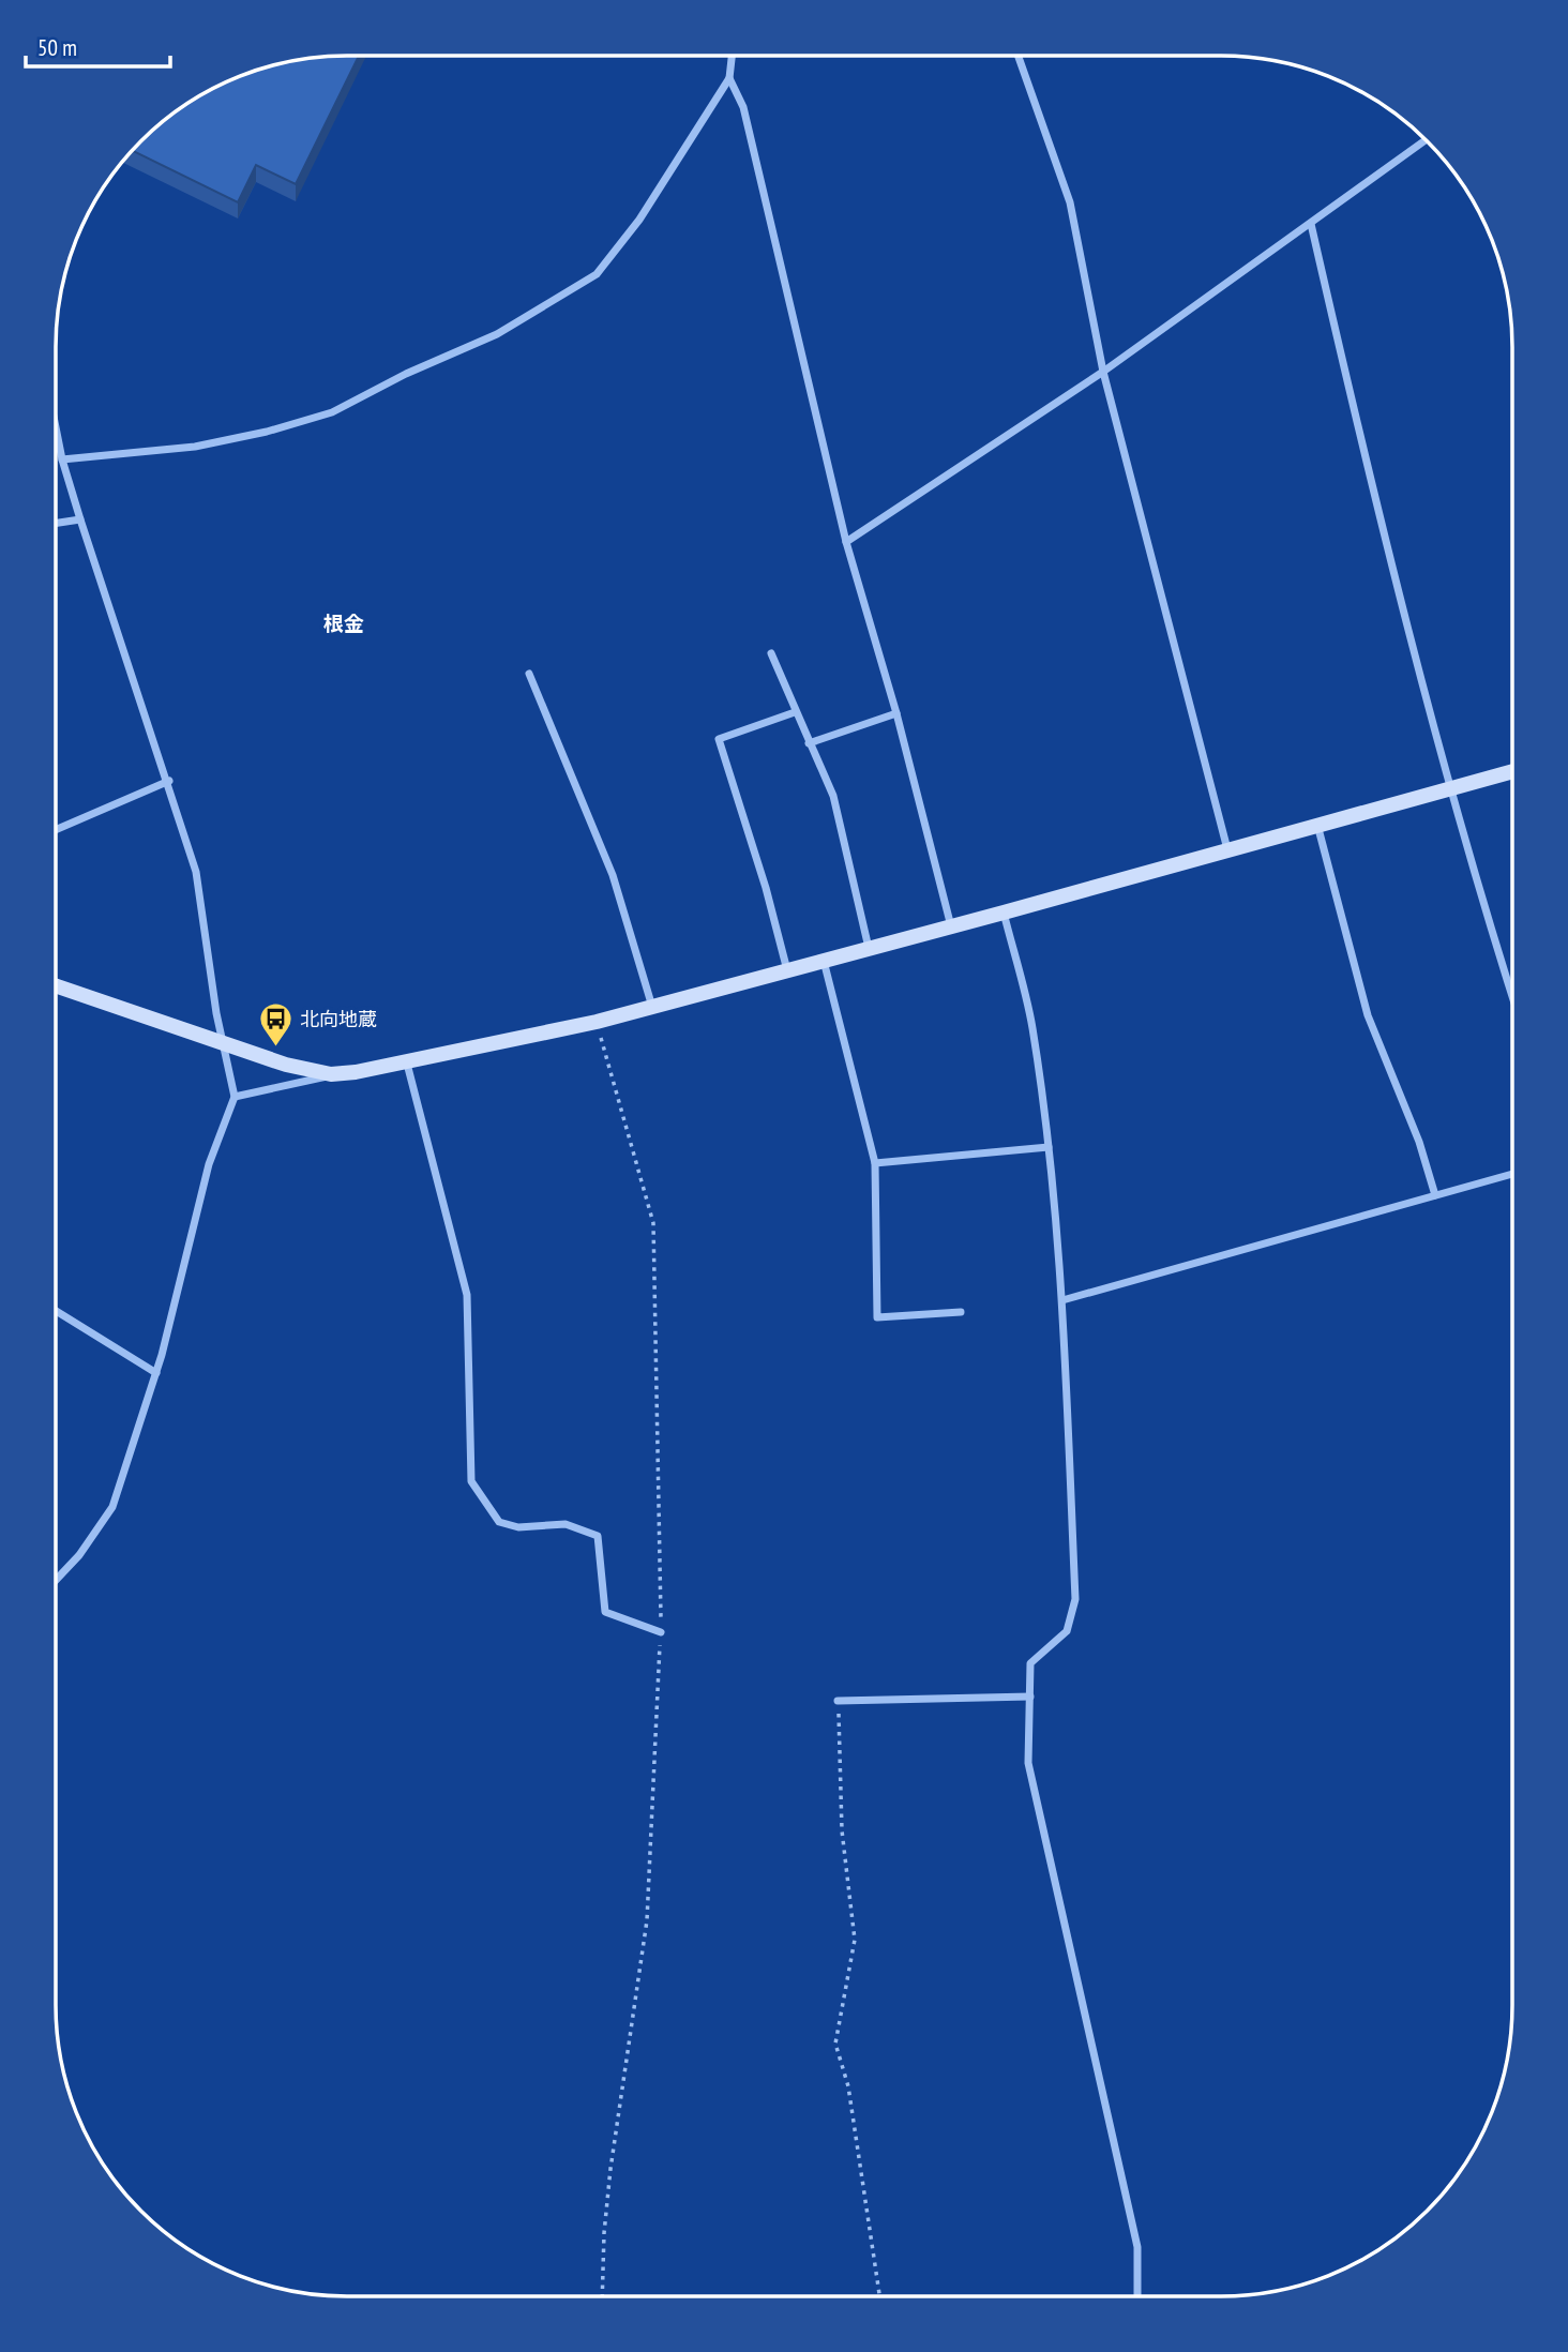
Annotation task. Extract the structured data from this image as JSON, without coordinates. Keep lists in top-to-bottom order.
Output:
{
  "districts": ["根金"],
  "places": {
    "bus stop": ["北向地蔵"]
  },
  "scale_bar": "50 m"
}
